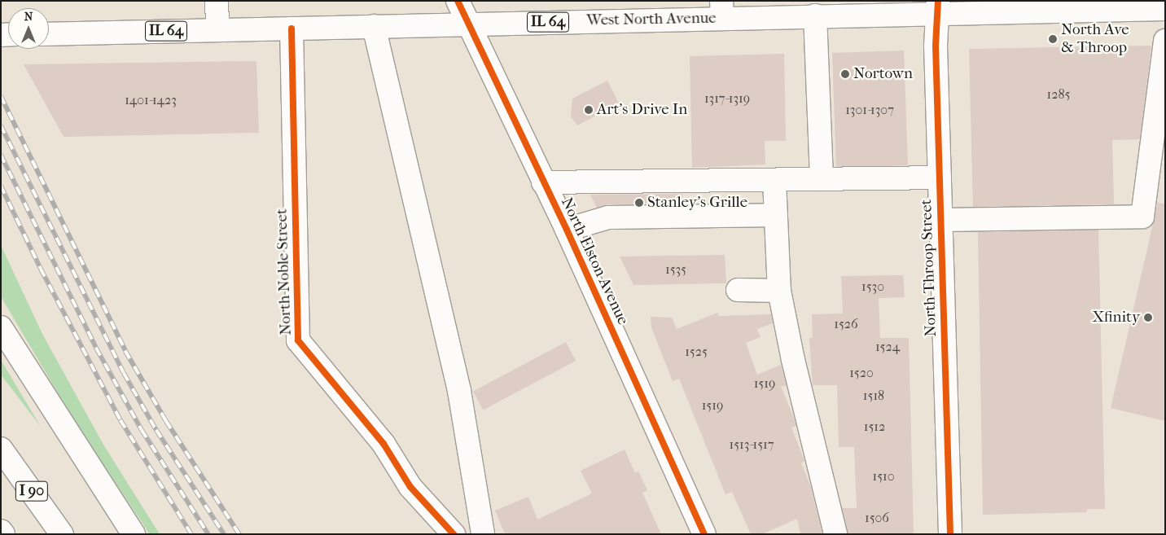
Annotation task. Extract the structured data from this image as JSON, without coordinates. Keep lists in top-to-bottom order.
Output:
{
  "streets": {
    "main road": [
      "West North Avenue",
      "IL 64",
      "North Elston Avenue",
      "North Throop Street",
      "North Noble Street",
      "I 90"
    ]
  },
  "crossings": [
    ["West North Avenue", "North Elston Avenue"],
    ["West North Avenue", "North Throop Street"],
    ["West North Avenue", "North Noble Street"]
  ],
  "places": [
    "North Ave & Throop",
    "Nortown",
    "Art's Drive In",
    "Stanley's Grille",
    "Xfinity"
  ],
  "house_numbers": [
    "1285",
    "1317-1319",
    "1401-1423",
    "1301-1307",
    "1535",
    "1530",
    "1526",
    "1524",
    "1525",
    "1520",
    "1519",
    "1518",
    "1519",
    "1512",
    "1513-1517",
    "1510",
    "1506"
  ],
  "north": "top"
}
